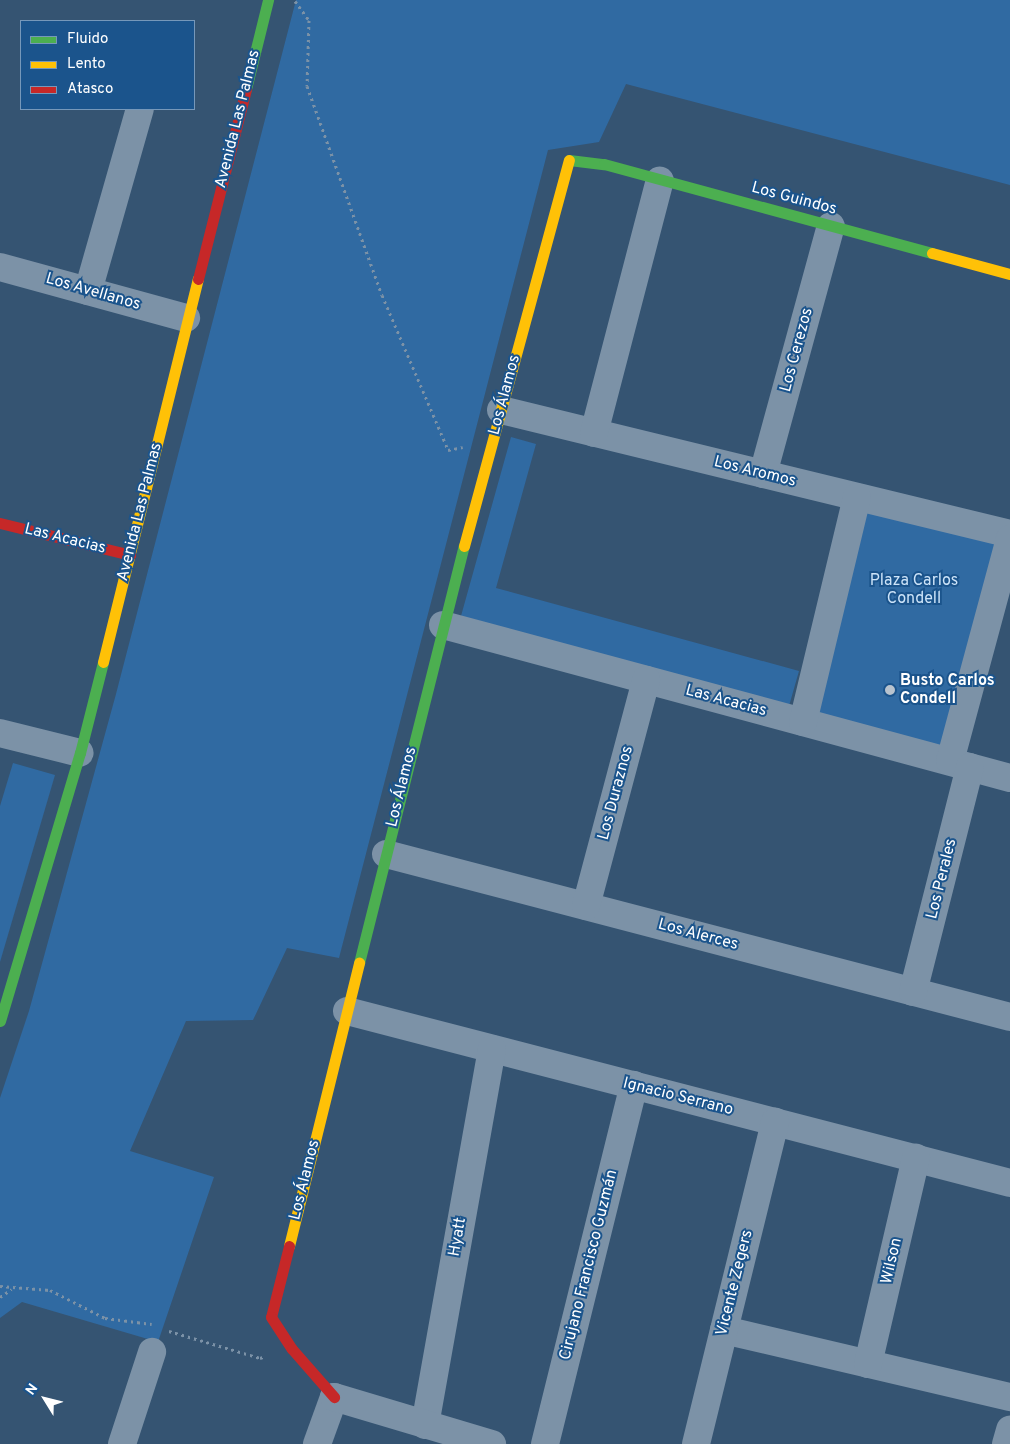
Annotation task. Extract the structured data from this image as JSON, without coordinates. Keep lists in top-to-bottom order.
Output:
{
  "streets": {
    "street": [
      "Avenida Las Palmas",
      "Los Guindos",
      "Los Avellanos",
      "Los Cerezos",
      "Los Álamos",
      "Los Aromos",
      "Las Acacias",
      "Los Duraznos",
      "Los Perales",
      "Los Alerces",
      "Ignacio Serrano",
      "Hyatt",
      "Wilson",
      "Cirujano Francisco Guzmán",
      "Vicente Zegers"
    ]
  },
  "crossings": [
    ["Avenida Las Palmas", "Los Avellanos"],
    ["Avenida Las Palmas", "Las Acacias"],
    ["Los Guindos", "Los Cerezos"],
    ["Los Guindos", "Los Álamos"],
    ["Los Cerezos", "Los Aromos"],
    ["Los Álamos", "Los Aromos"],
    ["Los Álamos", "Las Acacias"],
    ["Los Álamos", "Los Alerces"],
    ["Los Álamos", "Ignacio Serrano"],
    ["Las Acacias", "Los Duraznos"],
    ["Las Acacias", "Los Perales"],
    ["Los Duraznos", "Los Alerces"],
    ["Los Perales", "Los Alerces"],
    ["Ignacio Serrano", "Hyatt"],
    ["Ignacio Serrano", "Wilson"],
    ["Ignacio Serrano", "Cirujano Francisco Guzmán"],
    ["Ignacio Serrano", "Vicente Zegers"]
  ],
  "parks": ["Plaza Carlos Condell"],
  "places": ["Busto Carlos Condell"],
  "legend": ["Fluido", "Lento", "Atasco"],
  "north": "top left"
}
